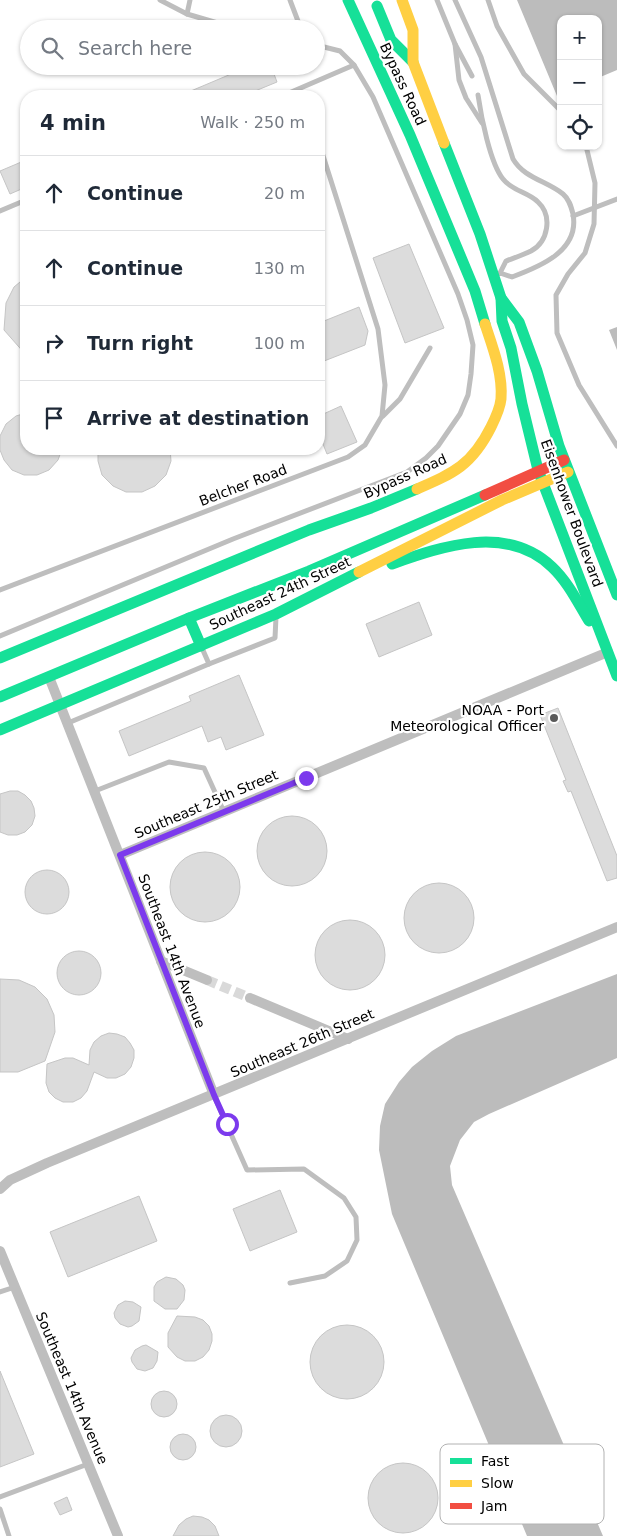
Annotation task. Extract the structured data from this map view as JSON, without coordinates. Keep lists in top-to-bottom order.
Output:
{
  "streets": {
    "street": [
      "Bypass Road",
      "Eisenhower Boulevard",
      "Southeast 24th Street",
      "Southeast 25th Street",
      "Southeast 14th Avenue",
      "Southeast 26th Street"
    ],
    "lane": ["Belcher Road"]
  },
  "crossings": [
    ["Eisenhower Boulevard", "Southeast 24th Street"],
    ["Eisenhower Boulevard", "Southeast 25th Street"],
    ["Southeast 24th Street", "Southeast 14th Avenue"],
    ["Southeast 25th Street", "Southeast 14th Avenue"],
    ["Southeast 14th Avenue", "Southeast 26th Street"]
  ],
  "places": ["NOAA - Port Meteorological Officer"],
  "legend": ["Fast", "Slow", "Jam"],
  "page": {
    "map_buttons": ["+", "−"],
    "search": "Search here",
    "heading": ["4 min", "Walk · 250 m"],
    "list": [
      ["Continue", "20 m"],
      ["Continue", "130 m"],
      ["Turn right", "100 m"],
      "Arrive at destination"
    ]
  }
}
